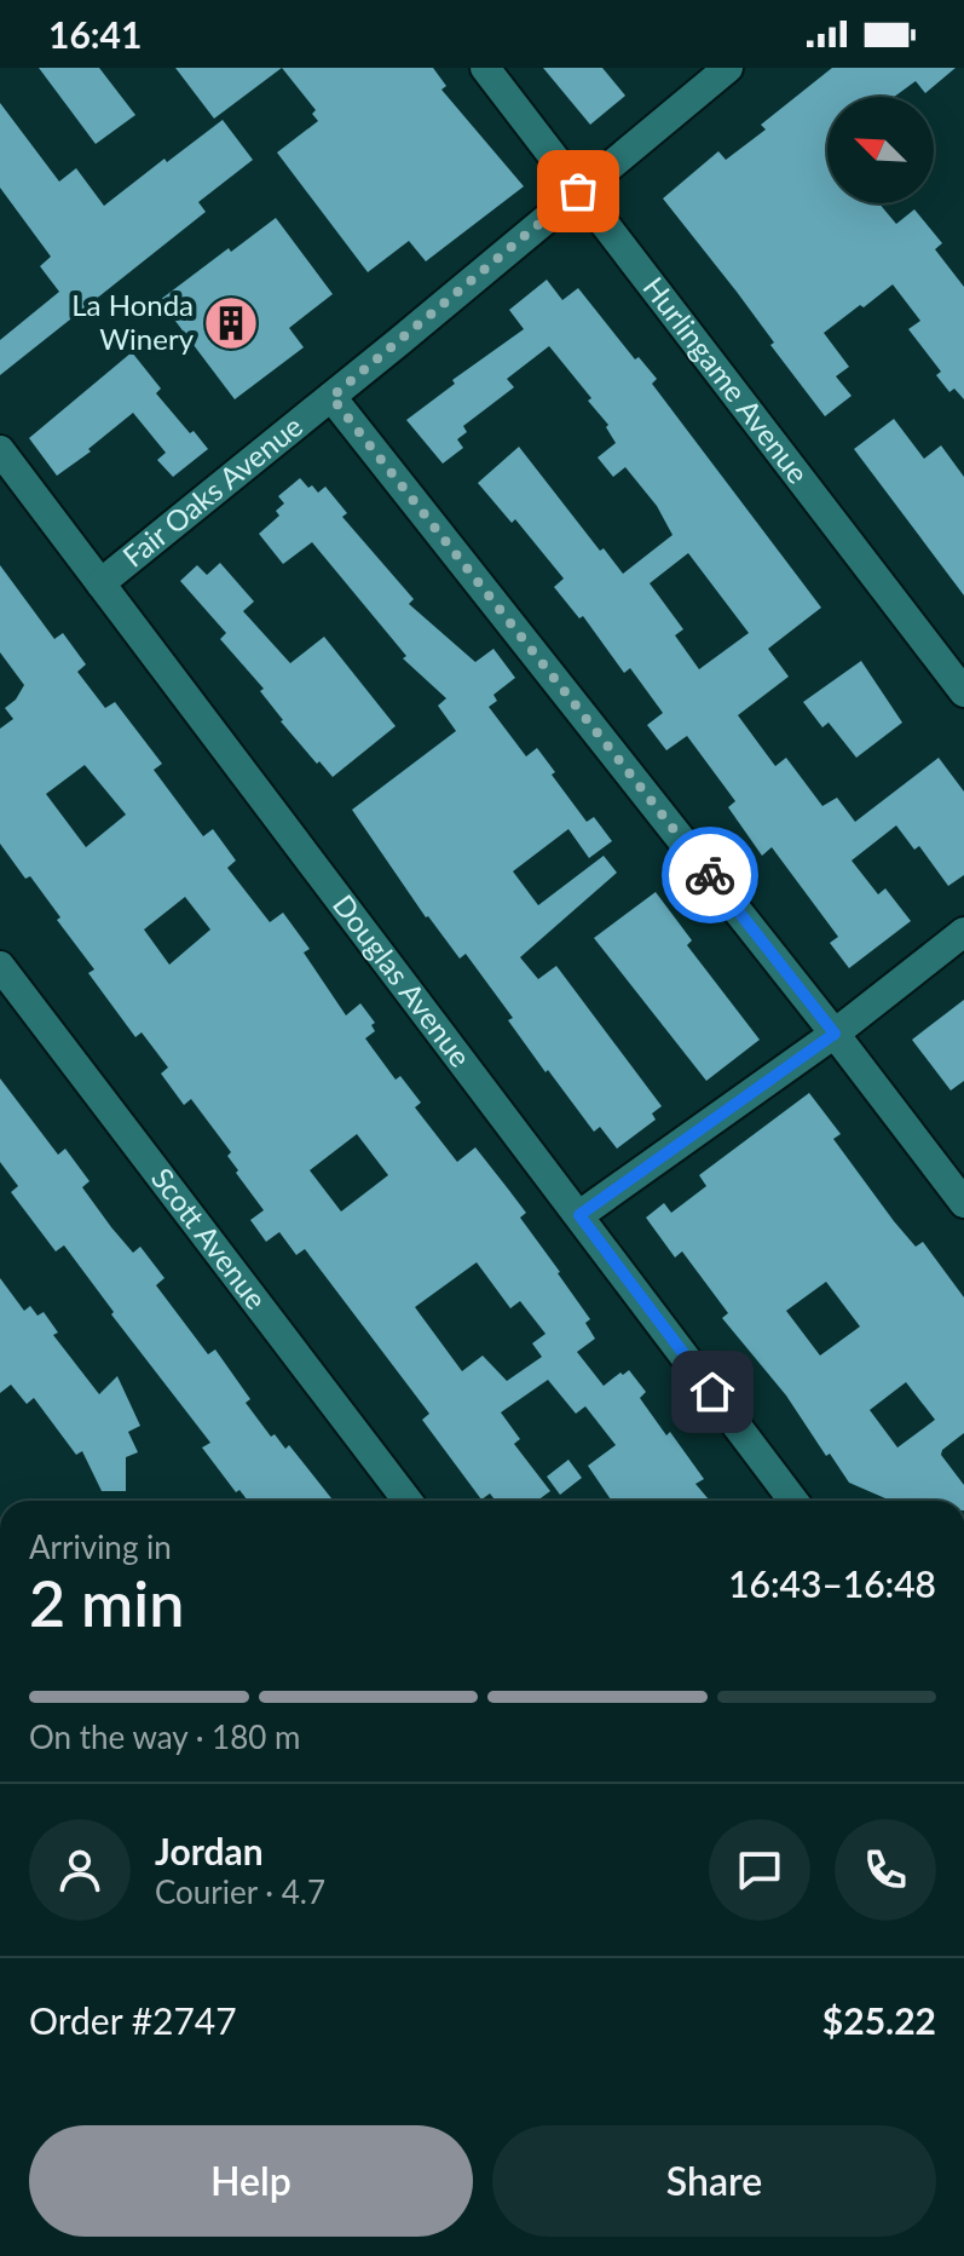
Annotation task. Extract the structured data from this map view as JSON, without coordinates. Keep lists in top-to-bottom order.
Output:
{
  "streets": {
    "street": [
      "Hurlingame Avenue",
      "Fair Oaks Avenue",
      "Douglas Avenue",
      "Scott Avenue"
    ]
  },
  "crossings": [
    ["Hurlingame Avenue", "Fair Oaks Avenue"],
    ["Fair Oaks Avenue", "Douglas Avenue"]
  ],
  "places": {
    "building": ["La Honda Winery"]
  },
  "north": "top left",
  "page": {
    "status": "16:41",
    "heading": ["2 min", "Arriving in", "16:43–16:48"],
    "panel": [
      "Jordan",
      "Courier · 4.7",
      "Order #2747",
      "$25.22"
    ],
    "bar": "On the way · 180 m",
    "buttons": ["Help", "Share"]
  }
}
